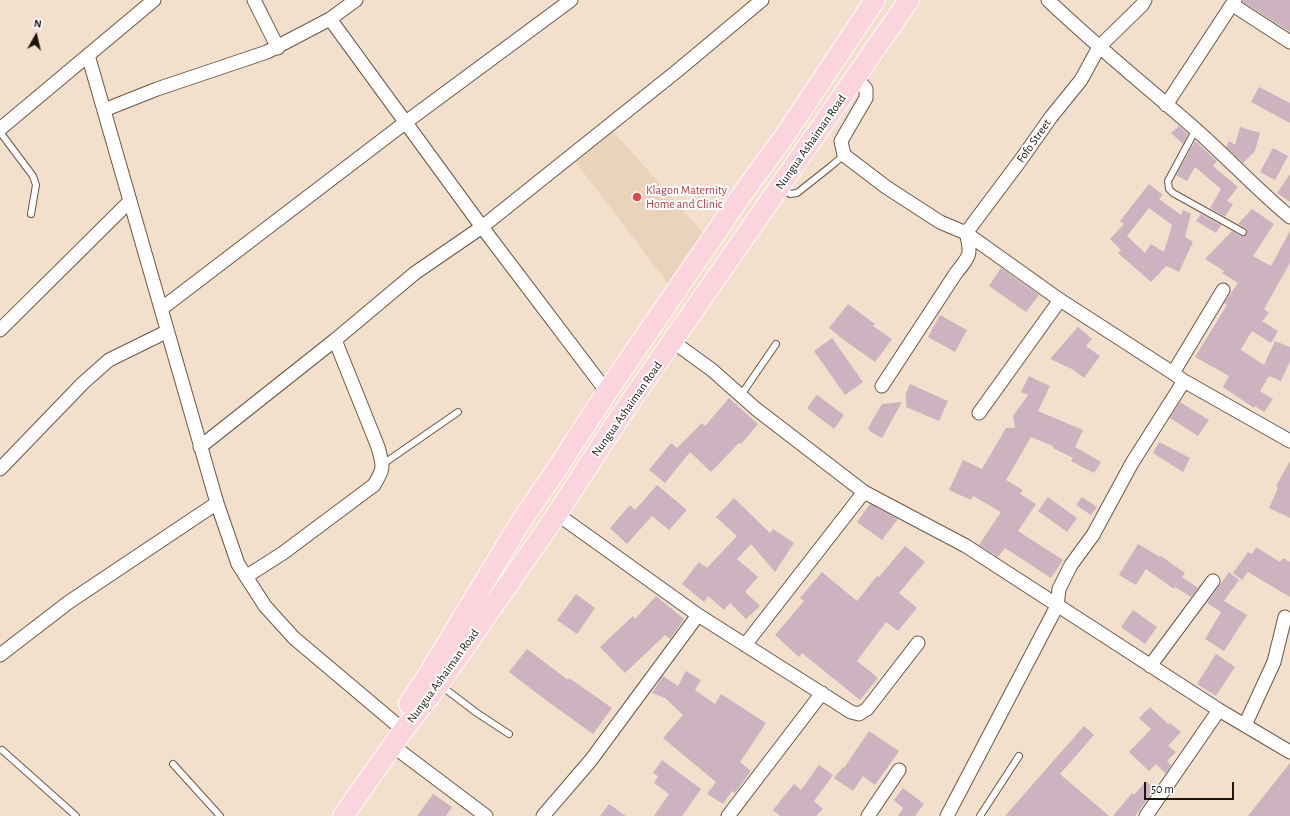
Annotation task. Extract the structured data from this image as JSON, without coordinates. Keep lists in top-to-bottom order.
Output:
{
  "streets": {
    "main road": ["Nungua Ashaiman Road"],
    "street": ["Fofo Street"]
  },
  "places": ["Klagon Maternity Home and Clinic"],
  "scale_bar": "50 m",
  "north": "top"
}
